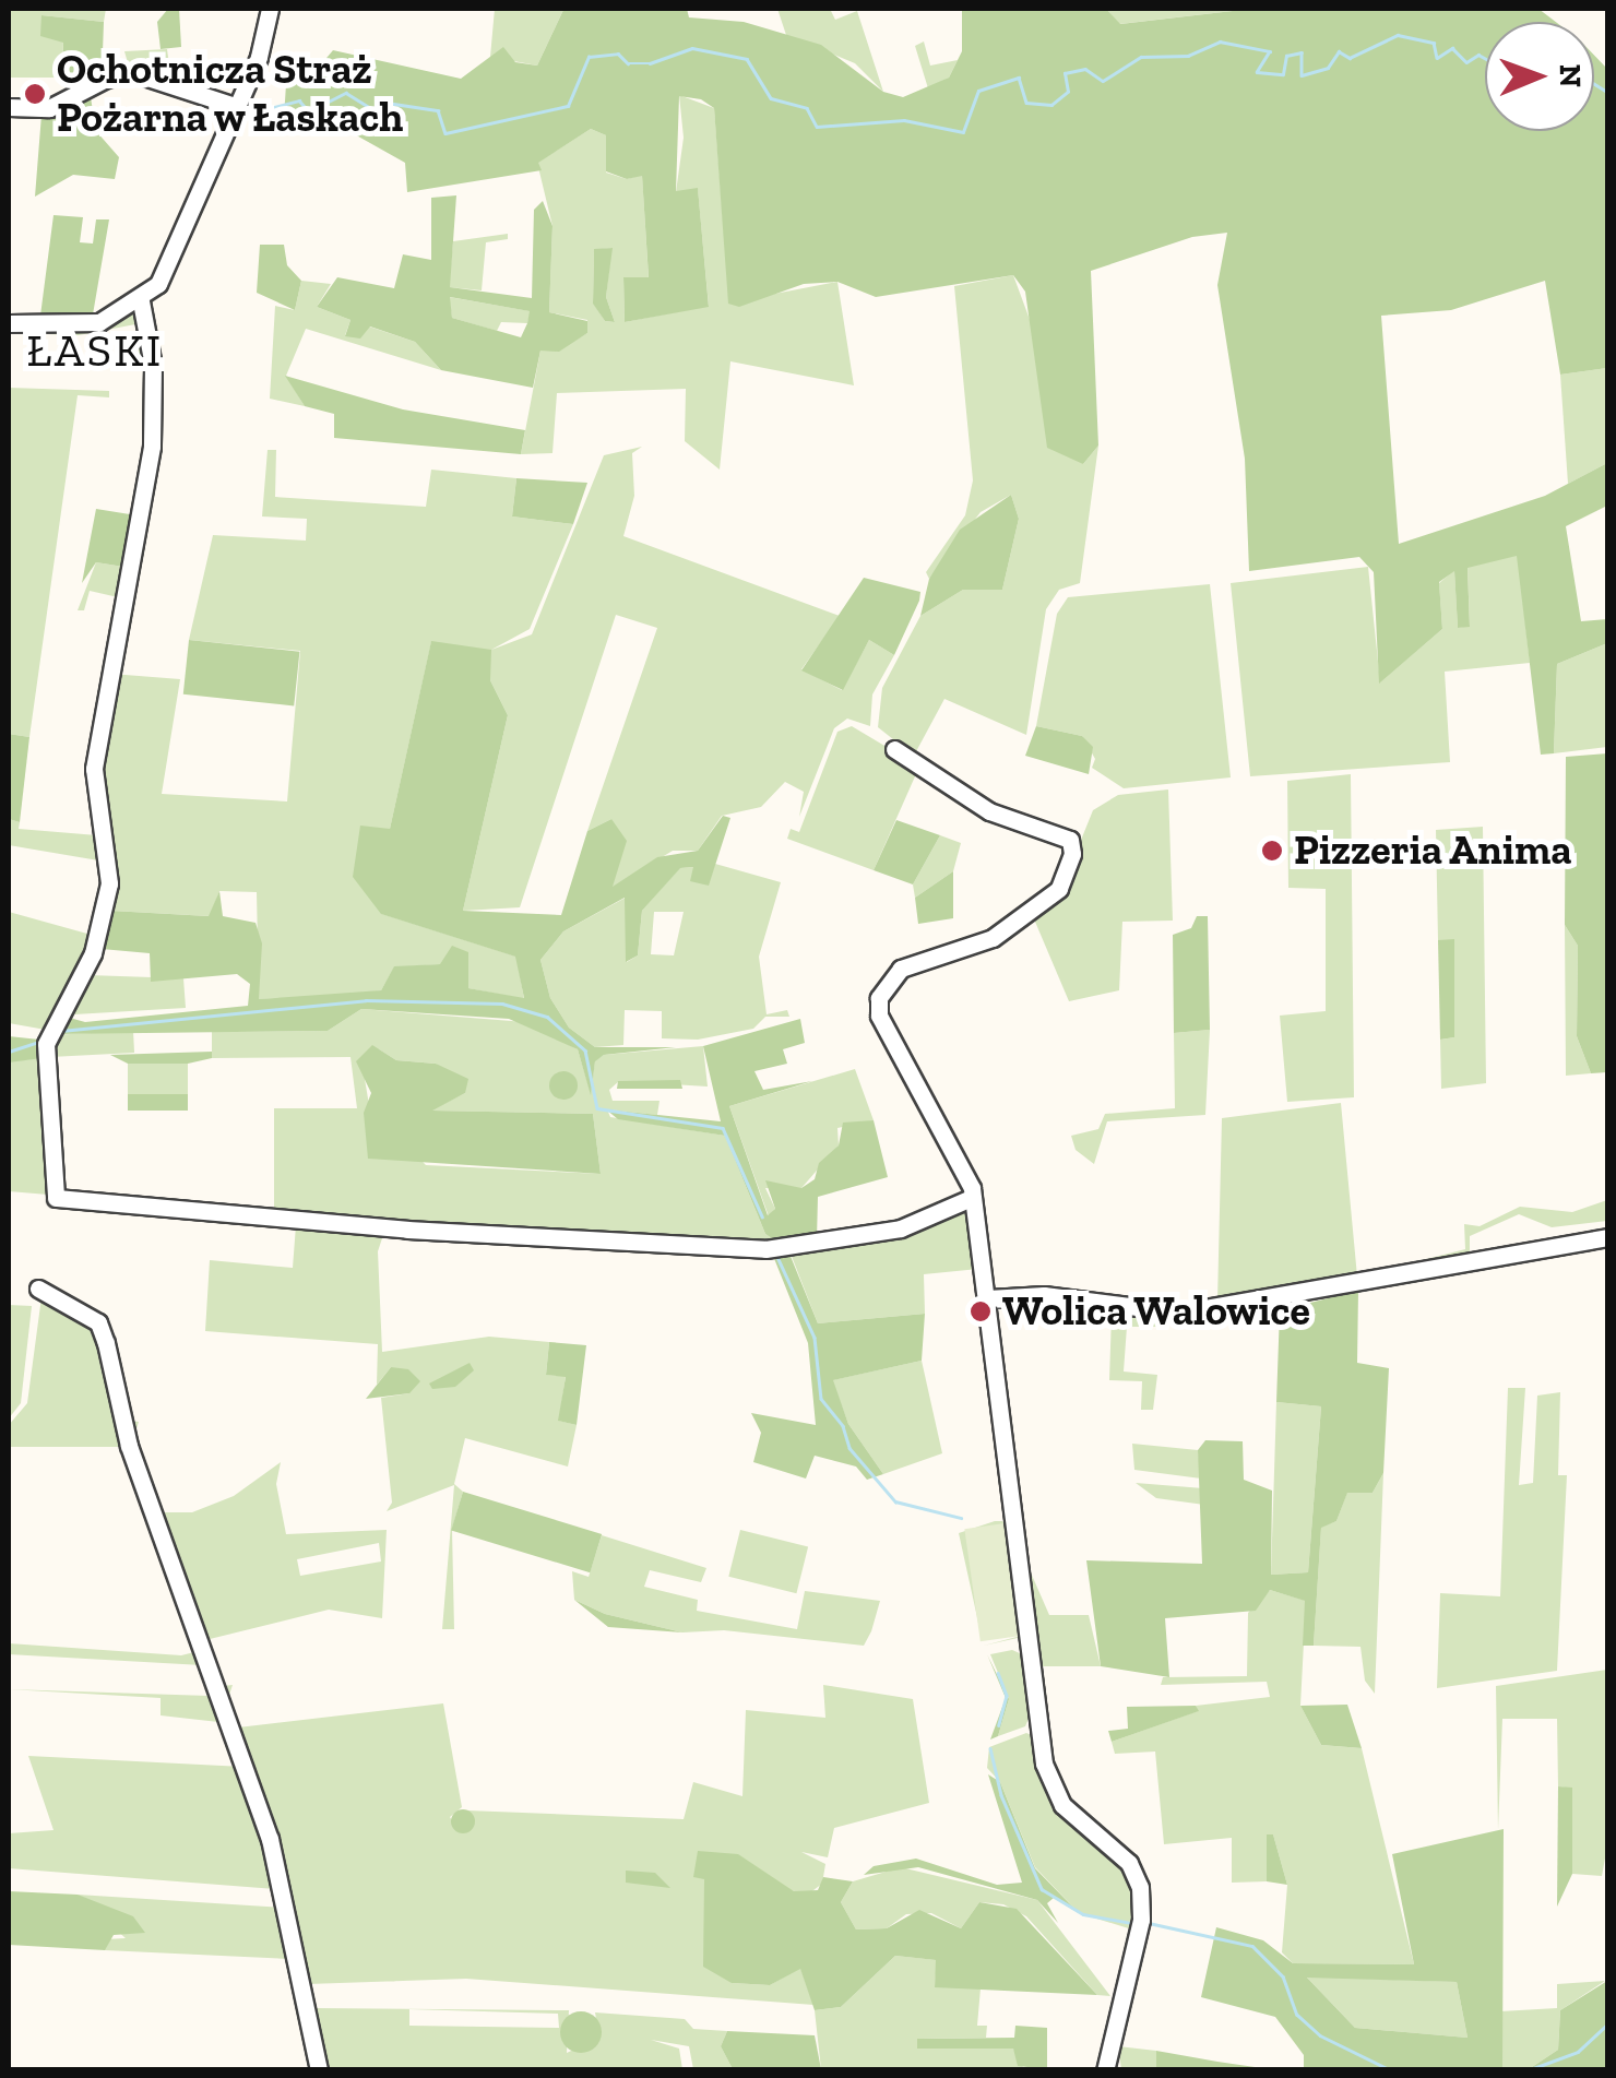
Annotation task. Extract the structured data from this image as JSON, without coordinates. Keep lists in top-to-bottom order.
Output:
{
  "districts": ["ŁASKI"],
  "places": ["Ochotnicza Straż Pożarna w Łaskach", "Pizzeria Anima", "Wolica Walowice"],
  "north": "right"
}
